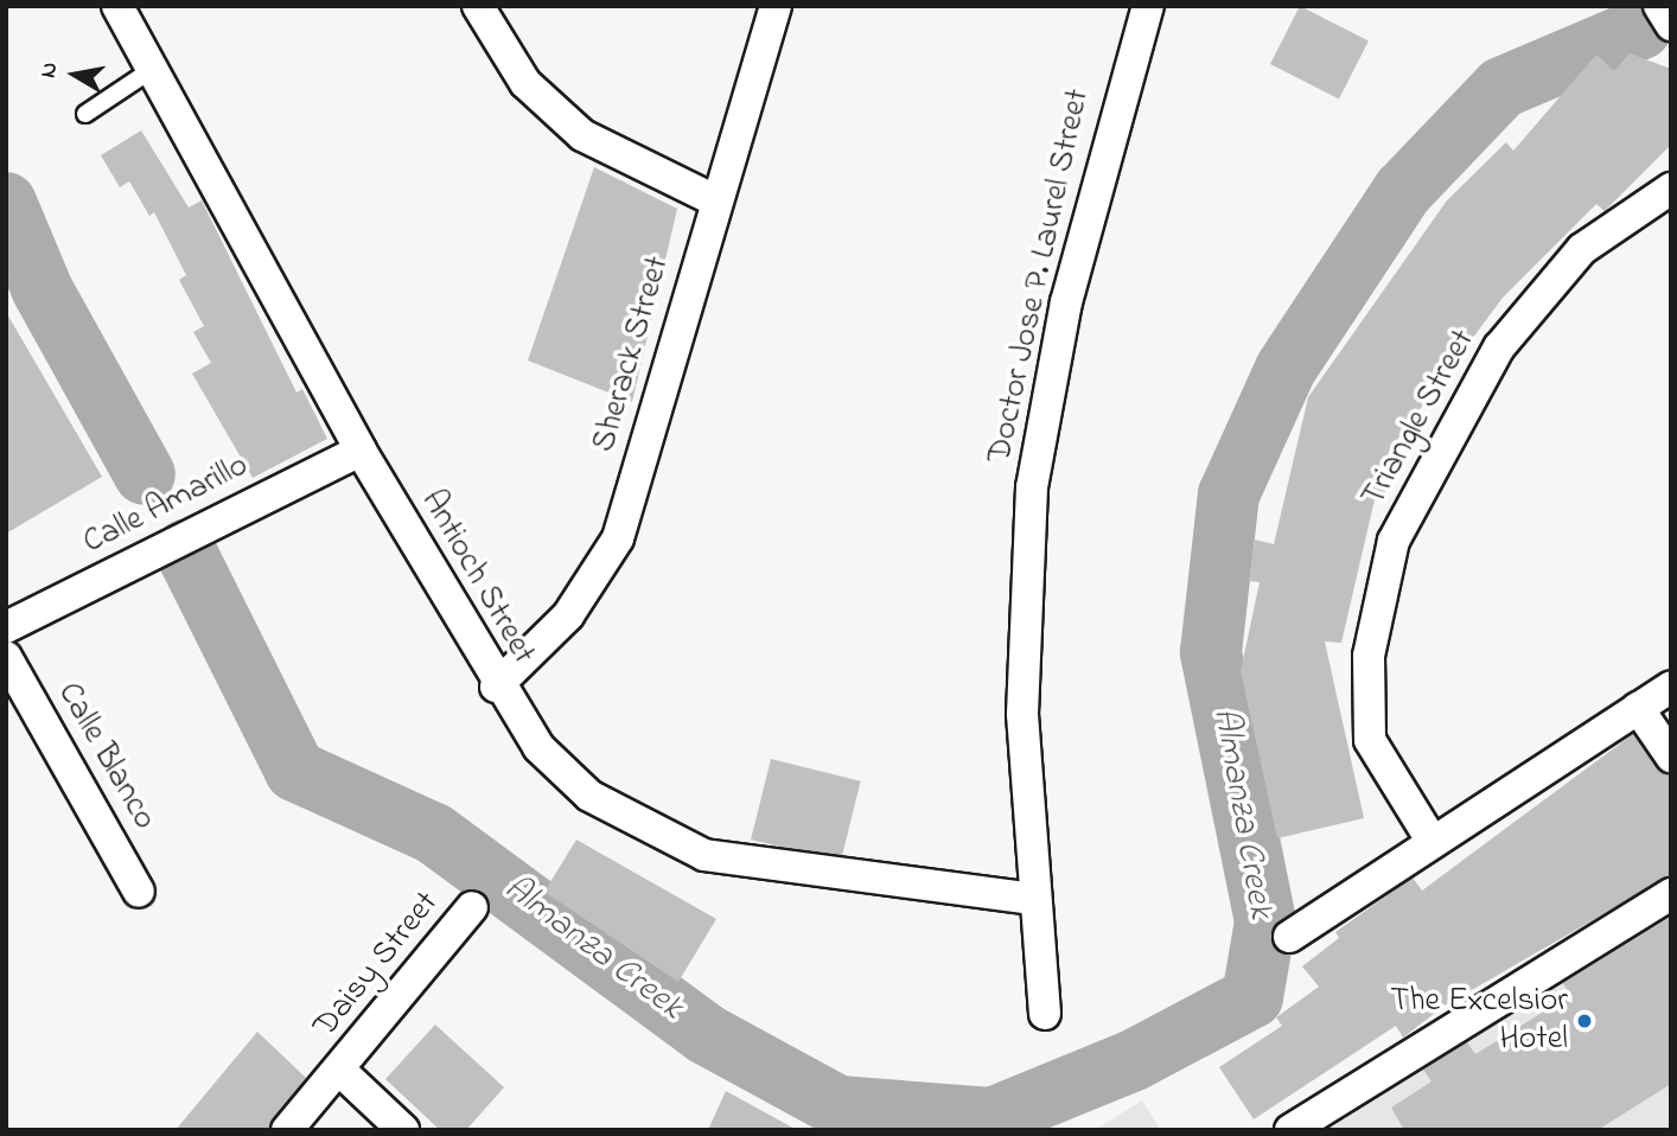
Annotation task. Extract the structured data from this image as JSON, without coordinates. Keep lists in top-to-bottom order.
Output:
{
  "streets": {
    "street": [
      "Doctor Jose P. Laurel Street",
      "Sherack Street",
      "Triangle Street",
      "Calle Amarillo",
      "Antioch Street",
      "Calle Blanco",
      "Daisy Street"
    ]
  },
  "crossings": [
    ["Doctor Jose P. Laurel Street", "Antioch Street"],
    ["Sherack Street", "Antioch Street"],
    ["Calle Amarillo", "Antioch Street"]
  ],
  "water": ["Almanza Creek"],
  "places": ["The Excelsior Hotel"],
  "north": "left"
}
